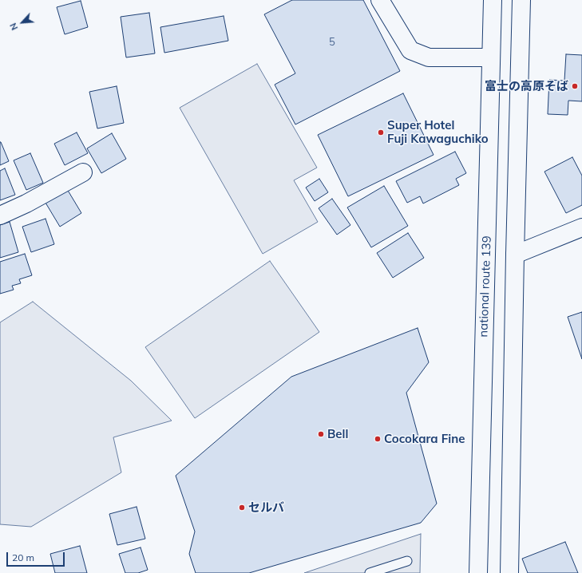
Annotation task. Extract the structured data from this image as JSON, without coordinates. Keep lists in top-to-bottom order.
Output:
{
  "streets": {
    "main road": ["national route 139"]
  },
  "places": [
    "富士の高原そば",
    "Super Hotel Fuji Kawaguchiko",
    "Bell",
    "Cocokara Fine",
    "セルバ"
  ],
  "house_numbers": ["5"],
  "scale_bar": "20 m",
  "north": "bottom left"
}
